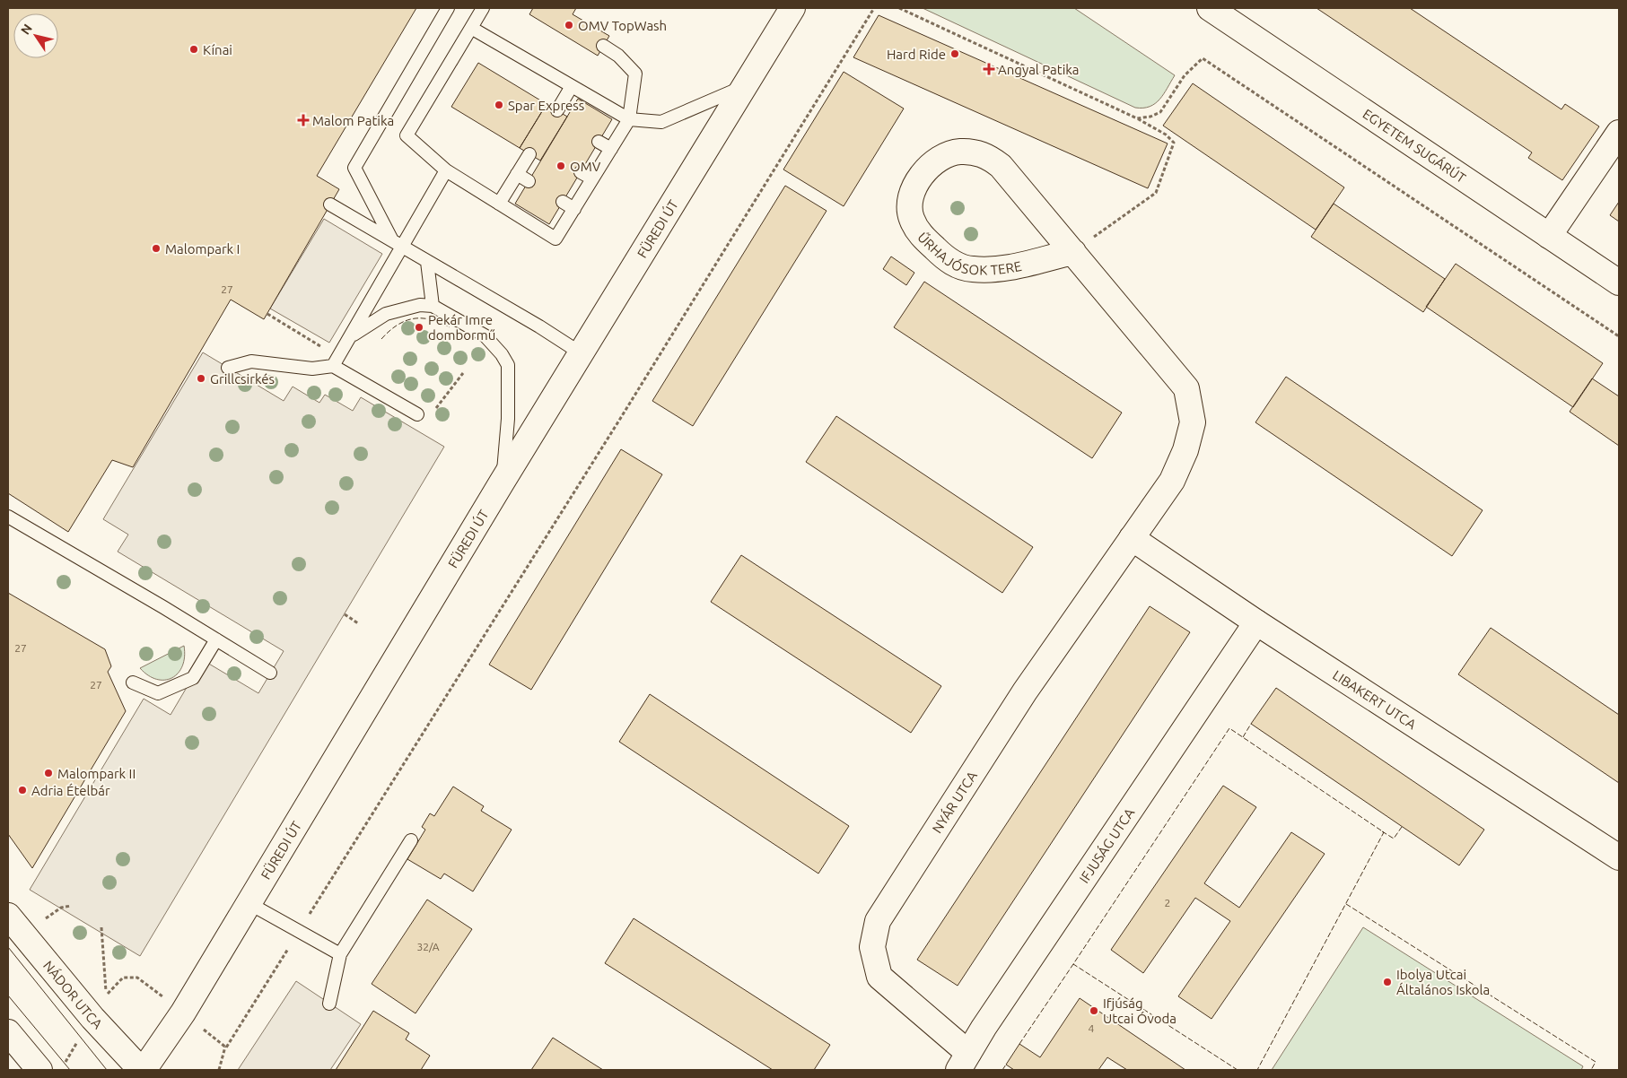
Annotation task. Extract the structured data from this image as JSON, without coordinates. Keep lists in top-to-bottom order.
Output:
{
  "streets": {
    "street": [
      "EGYETEM SUGÁRÚT",
      "FÜREDI ÚT",
      "ŰRHAJÓSOK TERE",
      "LIBAKERT UTCA",
      "NYÁR UTCA",
      "IFJUSÁG UTCA",
      "NÁDOR UTCA"
    ]
  },
  "crossings": [
    ["FÜREDI ÚT", "NÁDOR UTCA"],
    ["ŰRHAJÓSOK TERE", "LIBAKERT UTCA"],
    ["ŰRHAJÓSOK TERE", "NYÁR UTCA"],
    ["LIBAKERT UTCA", "NYÁR UTCA"],
    ["LIBAKERT UTCA", "IFJUSÁG UTCA"],
    ["NYÁR UTCA", "IFJUSÁG UTCA"]
  ],
  "places": {
    "other": [
      "OMV TopWash",
      "Kínai",
      "Hard Ride",
      "Spar Express",
      "OMV",
      "Malompark I",
      "Pekár Imre dombormű",
      "Grillcsirkés",
      "Malompark II",
      "Adria Ételbár",
      "Ibolya Utcai Általános Iskola",
      "Ifjúság Utcai Óvoda"
    ],
    "health": ["Angyal Patika", "Malom Patika"]
  },
  "house_numbers": [
    "27",
    "27",
    "27",
    "2",
    "32/A",
    "4"
  ],
  "north": "top left"
}
